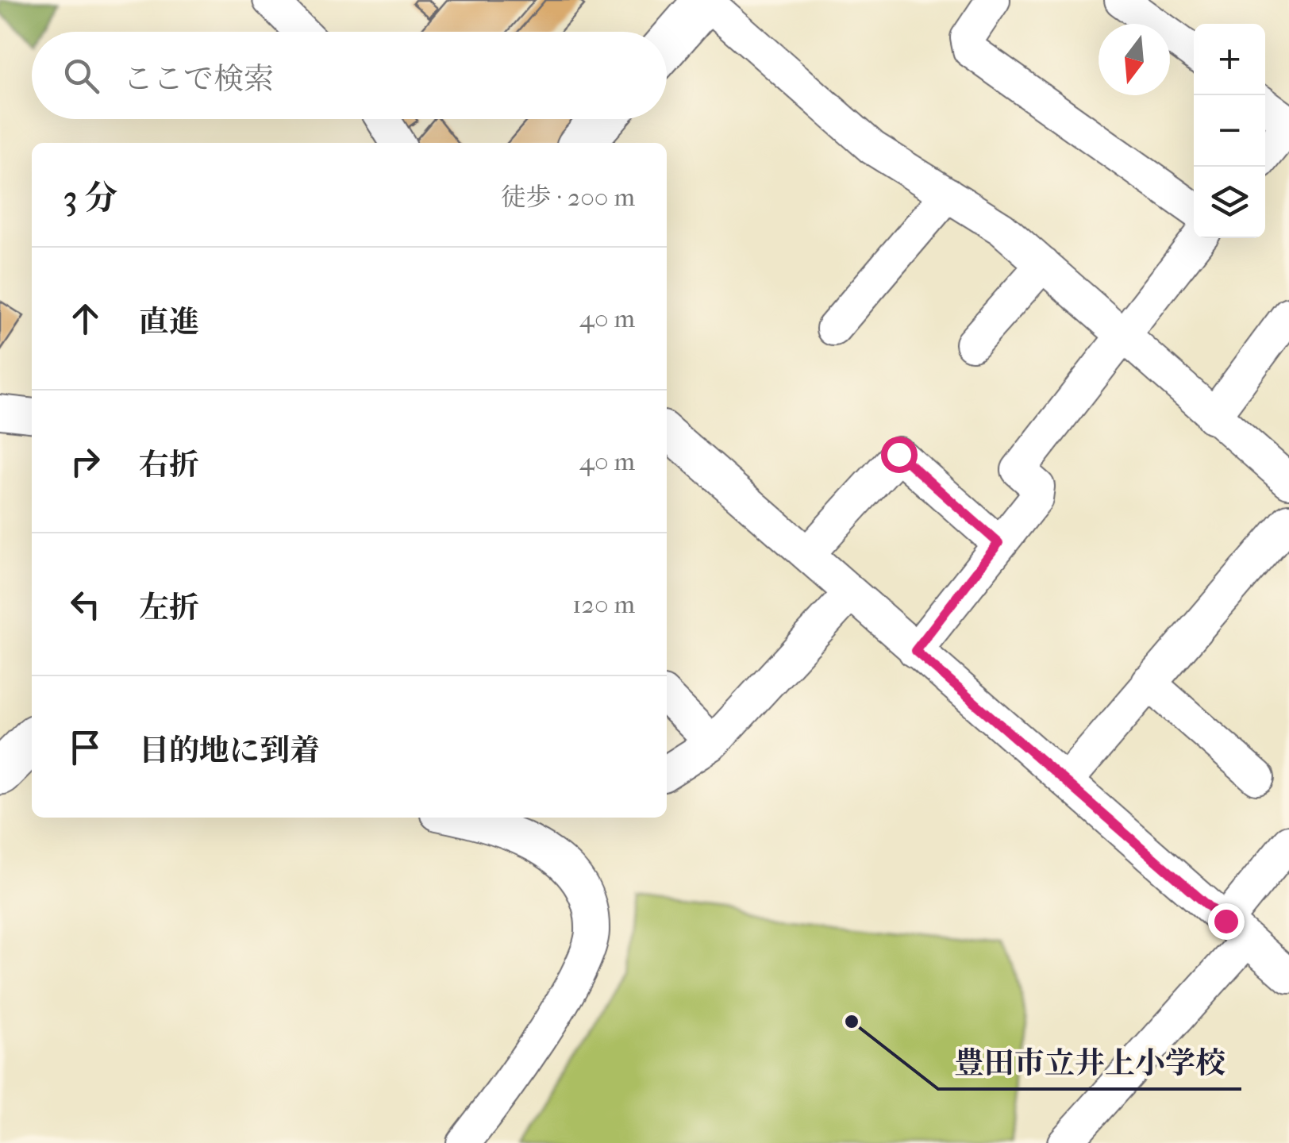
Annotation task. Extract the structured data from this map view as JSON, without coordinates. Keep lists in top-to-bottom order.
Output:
{
  "places": ["豊田市立井上小学校"],
  "north": "bottom",
  "page": {
    "map_buttons": ["+", "−"],
    "search": "ここで検索",
    "heading": ["3 分", "徒歩 · 200 m"],
    "list": [
      ["直進", "40 m"],
      ["右折", "40 m"],
      ["左折", "120 m"],
      "目的地に到着"
    ]
  }
}
